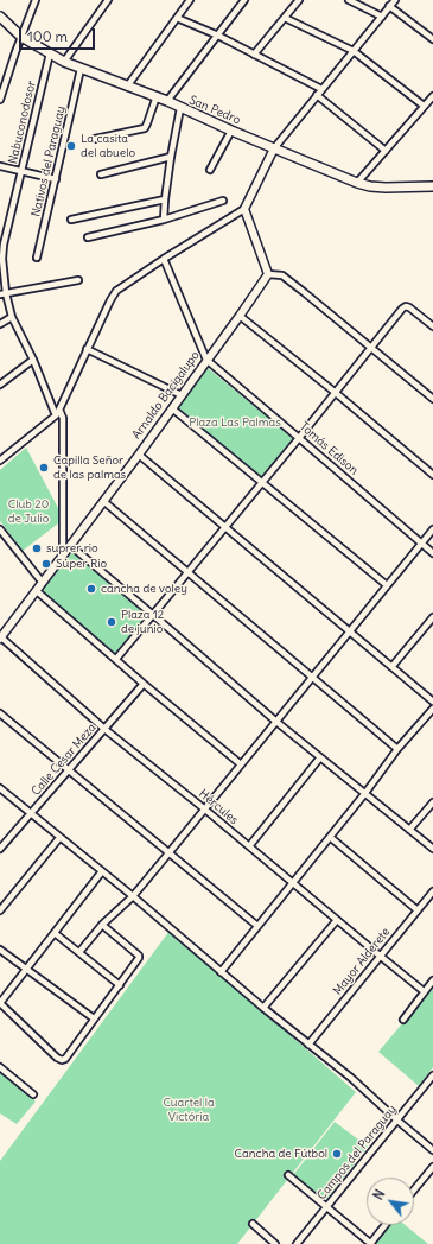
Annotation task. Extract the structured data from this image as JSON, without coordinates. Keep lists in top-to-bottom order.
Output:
{
  "streets": {
    "main road": ["San Pedro"],
    "street": [
      "Nabuconodosor",
      "Nativos del Paraguay",
      "Arnaldo Bacigalupo",
      "Tomás Edison",
      "Calle Cesar Meza",
      "Hércules",
      "Mayor Alderete",
      "Campos del Paraguay"
    ]
  },
  "crossings": [
    ["San Pedro", "Nabuconodosor"],
    ["San Pedro", "Nativos del Paraguay"],
    ["Arnaldo Bacigalupo", "Tomás Edison"],
    ["Arnaldo Bacigalupo", "Hércules"],
    ["Calle Cesar Meza", "Hércules"],
    ["Hércules", "Mayor Alderete"]
  ],
  "parks": ["Plaza Las Palmas", "Club 20 de Julio", "Cuartel la Victória"],
  "places": [
    "La casita del abuelo",
    "Capilla Señor de las palmas",
    "suprer rio",
    "Súper Rio",
    "cancha de voley",
    "Plaza 12 de junio",
    "Cancha de Fútbol"
  ],
  "scale_bar": "100 m",
  "north": "top left"
}
